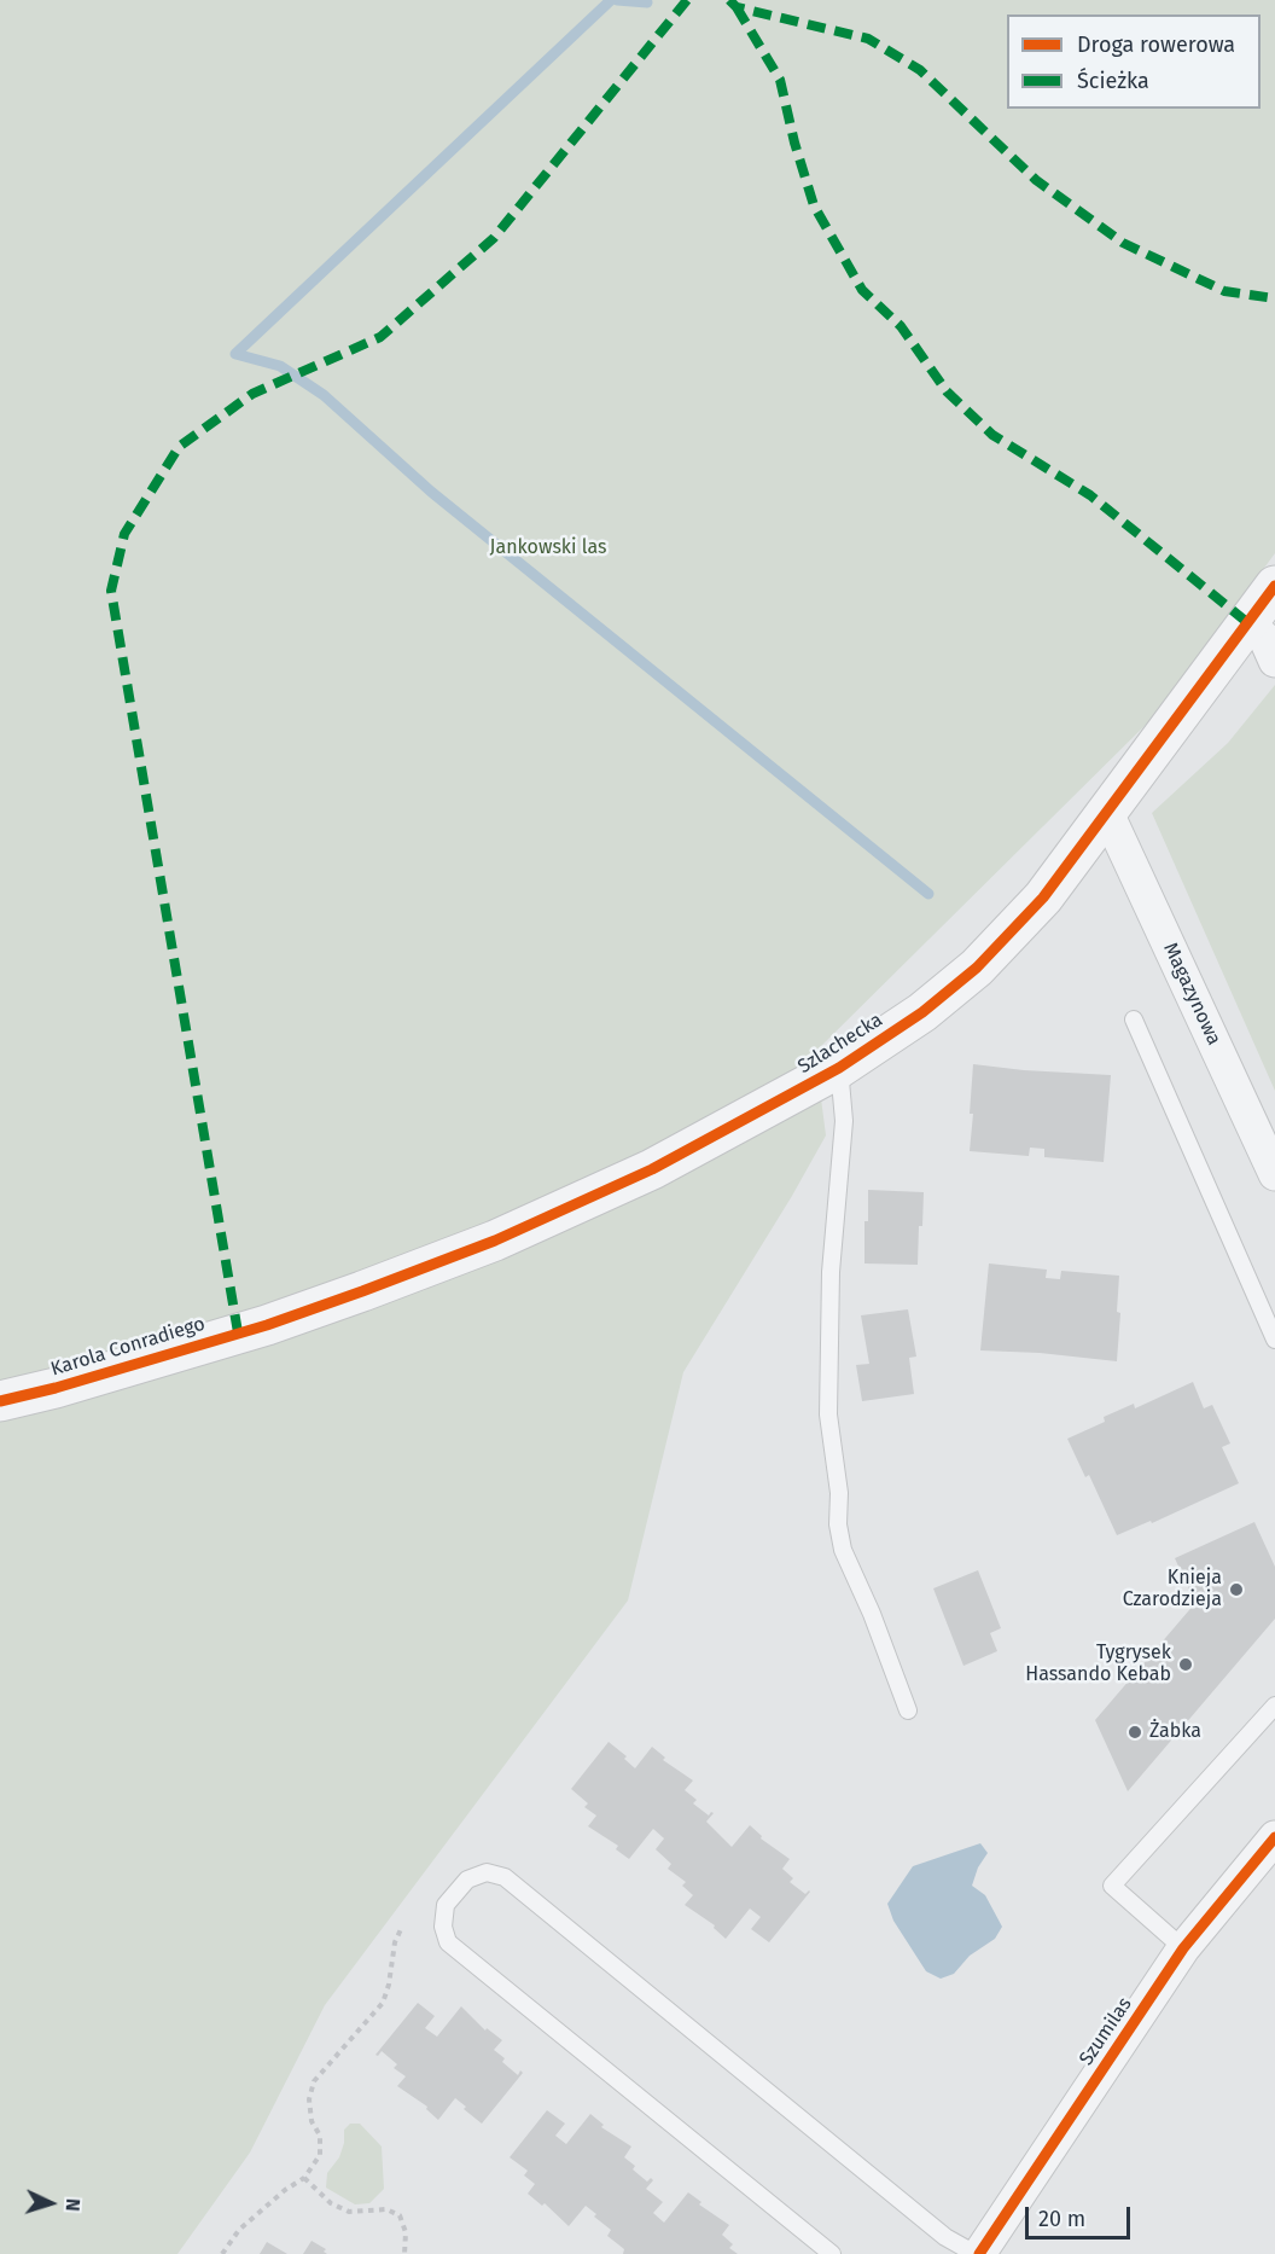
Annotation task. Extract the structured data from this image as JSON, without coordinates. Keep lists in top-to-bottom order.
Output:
{
  "streets": {
    "street": [
      "Magazynowa",
      "Szlachecka",
      "Karola Conradiego",
      "Szumilas"
    ]
  },
  "crossings": [
    ["Magazynowa", "Szlachecka"],
    ["Szlachecka", "Karola Conradiego"]
  ],
  "parks": ["Jankowski las"],
  "places": ["Knieja Czarodzieja", "Tygrysek Hassando Kebab", "Żabka"],
  "legend": ["Droga rowerowa", "Ścieżka"],
  "scale_bar": "20 m",
  "north": "right"
}
